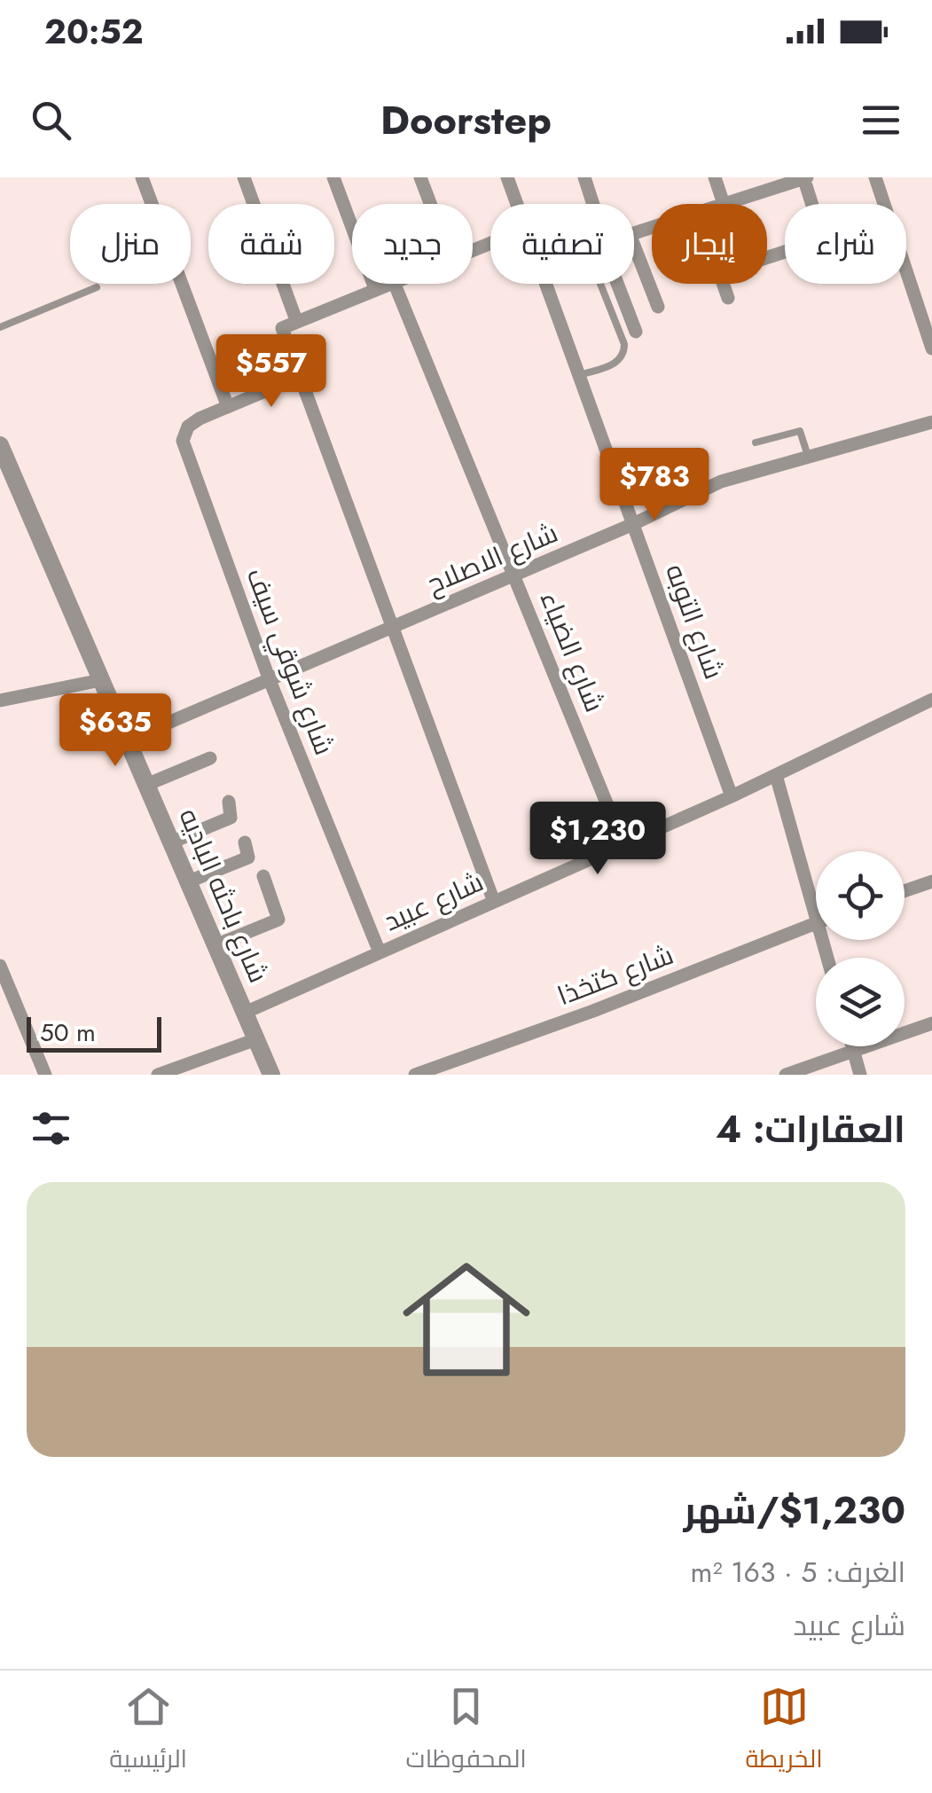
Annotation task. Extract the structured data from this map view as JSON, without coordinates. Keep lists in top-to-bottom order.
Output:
{
  "streets": {
    "street": [
      "شارع الاصلاح",
      "شارع التوبه",
      "شارع الضياء",
      "شارع شوقي سيف",
      "شارع باحثه الباديه",
      "شارع عبيد",
      "شارع كتخذا"
    ]
  },
  "crossings": [
    ["شارع الاصلاح", "شارع التوبه"],
    ["شارع الاصلاح", "شارع الضياء"],
    ["شارع الاصلاح", "شارع شوقي سيف"],
    ["شارع الاصلاح", "شارع باحثه الباديه"],
    ["شارع التوبه", "شارع عبيد"],
    ["شارع الضياء", "شارع عبيد"],
    ["شارع شوقي سيف", "شارع عبيد"],
    ["شارع باحثه الباديه", "شارع عبيد"]
  ],
  "scale_bar": "50 m",
  "page": {
    "status": "20:52",
    "header": "Doorstep",
    "chip": [
      "شراء",
      "إيجار",
      "تصفية",
      "جديد",
      "شقة",
      "منزل"
    ],
    "price": [
      "$557",
      "$783",
      "$635",
      "$1,230"
    ],
    "scale": "50 m",
    "heading": "العقارات: 4",
    "list": [
      {
        "name": "$1,230/شهر",
        "note": "الغرف: 5 · 163 m² · شارع عبيد"
      }
    ],
    "tabs": ["الخريطة", "المحفوظات", "الرئيسية"]
  }
}
